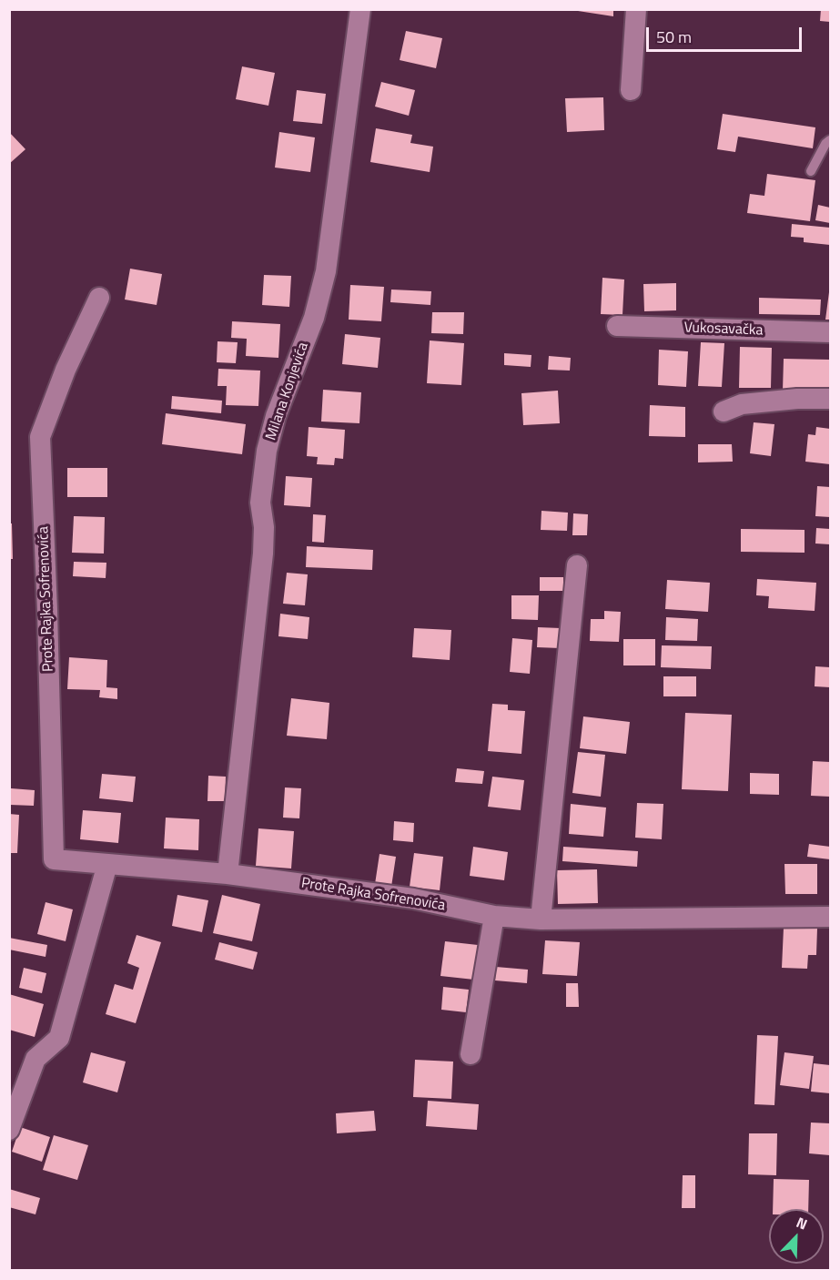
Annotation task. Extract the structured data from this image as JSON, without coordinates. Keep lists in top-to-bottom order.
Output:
{
  "streets": {
    "street": ["Vukosavačka", "Milana Konjevića", "Prote Rajka Sofrenovića"]
  },
  "crossings": [
    ["Milana Konjevića", "Prote Rajka Sofrenovića"]
  ],
  "scale_bar": "50 m",
  "north": "top right"
}
